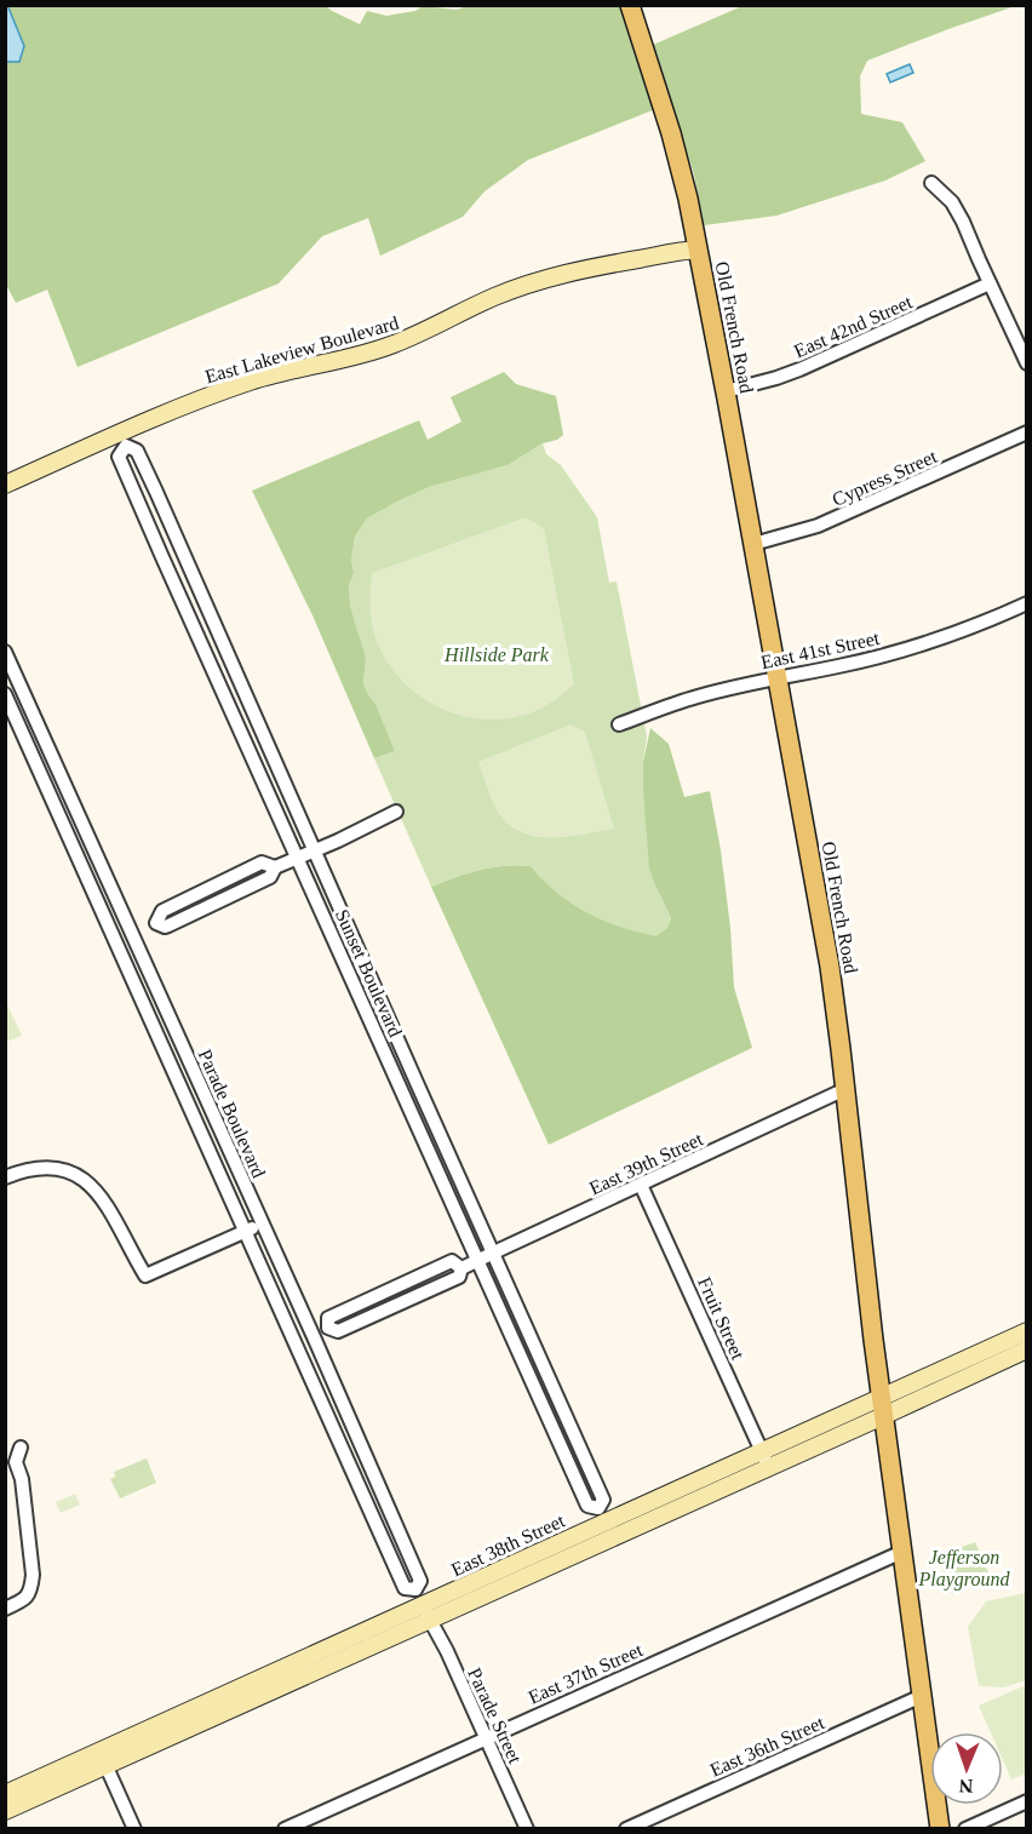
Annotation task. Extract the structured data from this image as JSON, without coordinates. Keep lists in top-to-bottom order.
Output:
{
  "streets": {
    "main road": ["Old French Road", "East Lakeview Boulevard", "East 38th Street"],
    "street": [
      "East 42nd Street",
      "Cypress Street",
      "East 41st Street",
      "Sunset Boulevard",
      "Parade Boulevard",
      "East 39th Street",
      "Fruit Street",
      "East 37th Street",
      "Parade Street",
      "East 36th Street"
    ]
  },
  "crossings": [
    ["East 42nd Street", "Old French Road"],
    ["Old French Road", "East Lakeview Boulevard"],
    ["Old French Road", "Cypress Street"],
    ["Old French Road", "East 41st Street"],
    ["Old French Road", "East 39th Street"],
    ["Old French Road", "East 38th Street"],
    ["Old French Road", "East 37th Street"],
    ["Old French Road", "East 36th Street"],
    ["East Lakeview Boulevard", "Sunset Boulevard"],
    ["Sunset Boulevard", "East 39th Street"],
    ["Sunset Boulevard", "East 38th Street"],
    ["Parade Boulevard", "East 39th Street"],
    ["Parade Boulevard", "East 38th Street"],
    ["Parade Boulevard", "Parade Street"],
    ["East 39th Street", "Fruit Street"],
    ["Fruit Street", "East 38th Street"],
    ["East 38th Street", "Parade Street"],
    ["East 37th Street", "Parade Street"]
  ],
  "parks": ["Hillside Park", "Jefferson Playground"],
  "north": "bottom"
}
